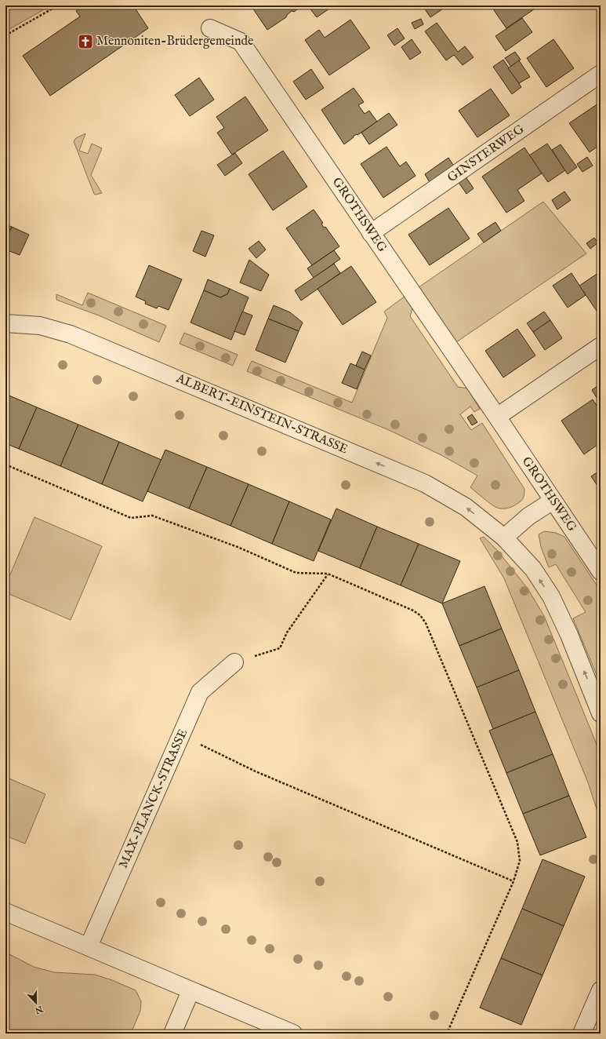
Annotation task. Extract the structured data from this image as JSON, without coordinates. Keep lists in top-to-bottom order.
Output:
{
  "streets": {
    "street": [
      "GINSTERWEG",
      "GROTHSWEG",
      "ALBERT-EINSTEIN-STRASSE",
      "MAX-PLANCK-STRASSE"
    ]
  },
  "crossings": [
    ["GINSTERWEG", "GROTHSWEG"]
  ],
  "one_way": ["ALBERT-EINSTEIN-STRASSE"],
  "places": {
    "church": ["Mennoniten-Brüdergemeinde"]
  },
  "north": "bottom"
}
